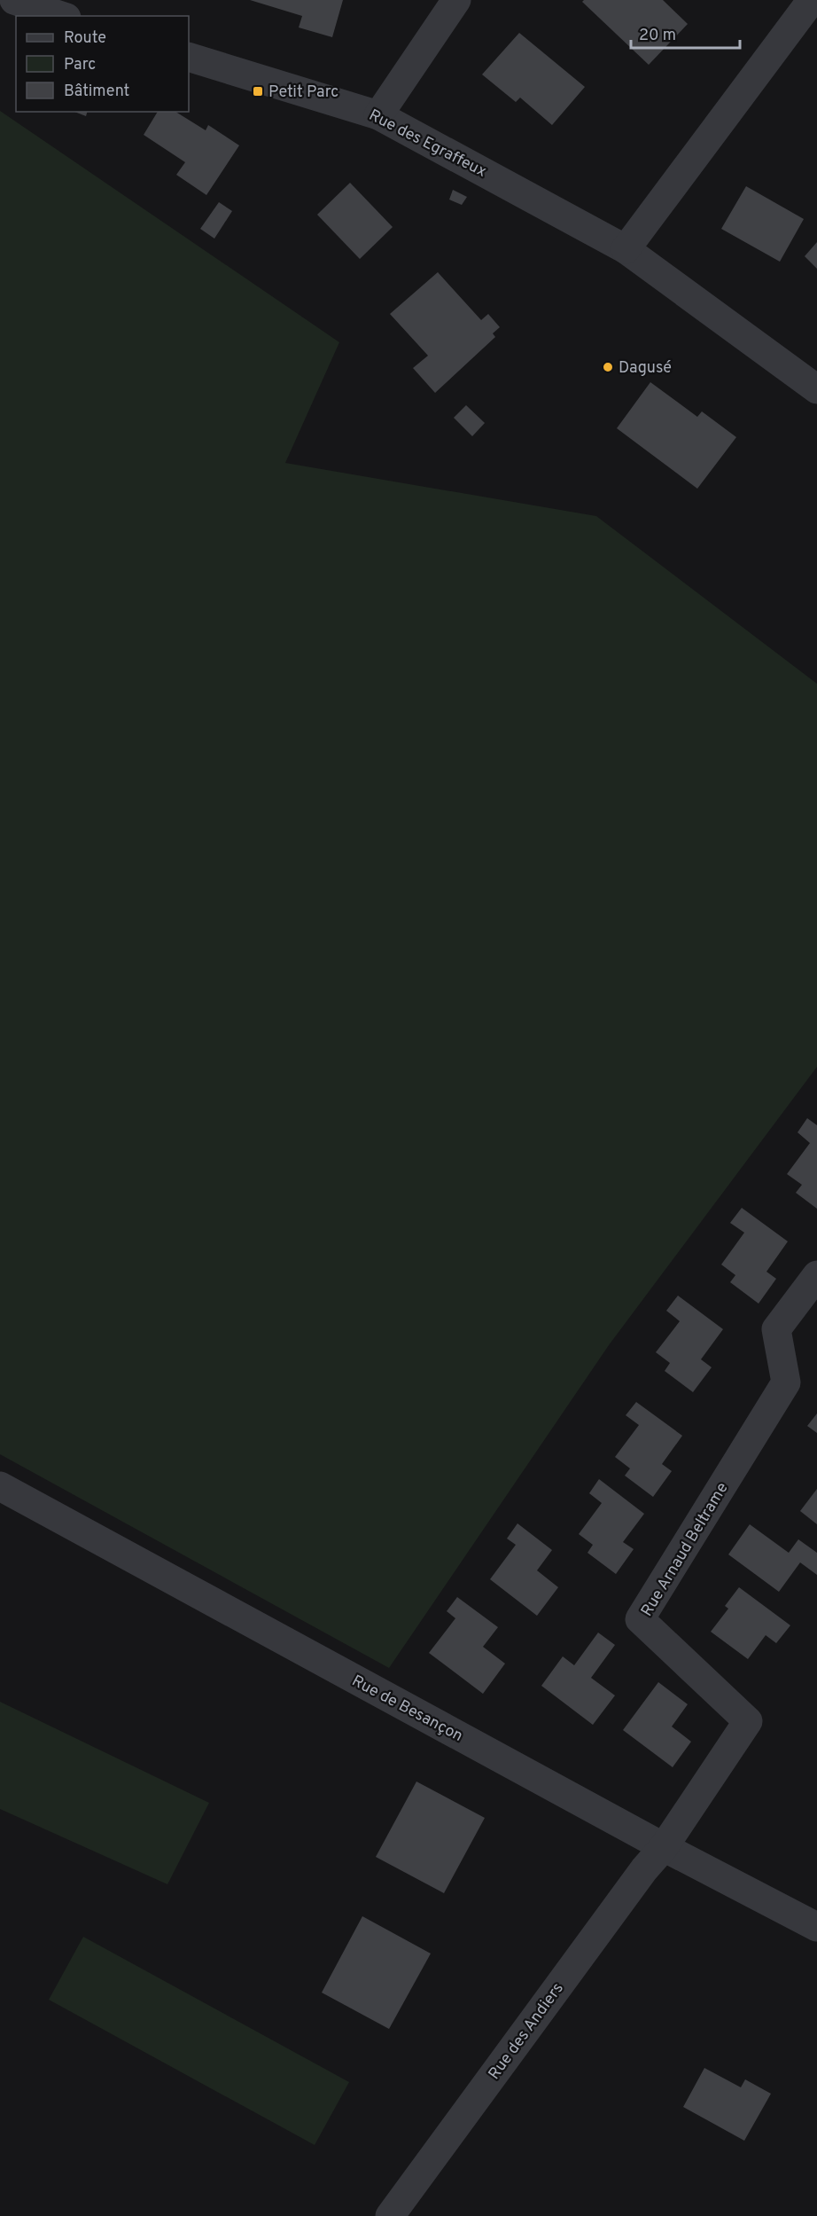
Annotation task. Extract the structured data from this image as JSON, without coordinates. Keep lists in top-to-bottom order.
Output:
{
  "streets": {
    "street": [
      "Rue des Egraffeux",
      "Rue Arnaud Beltrame",
      "Rue de Besançon",
      "Rue des Andiers"
    ]
  },
  "crossings": [
    ["Rue Arnaud Beltrame", "Rue de Besançon"],
    ["Rue Arnaud Beltrame", "Rue des Andiers"],
    ["Rue de Besançon", "Rue des Andiers"]
  ],
  "places": {
    "transit": ["Petit Parc"],
    "other": ["Dagusé"]
  },
  "legend": ["Route", "Parc", "Bâtiment"],
  "scale_bar": "20 m"
}
